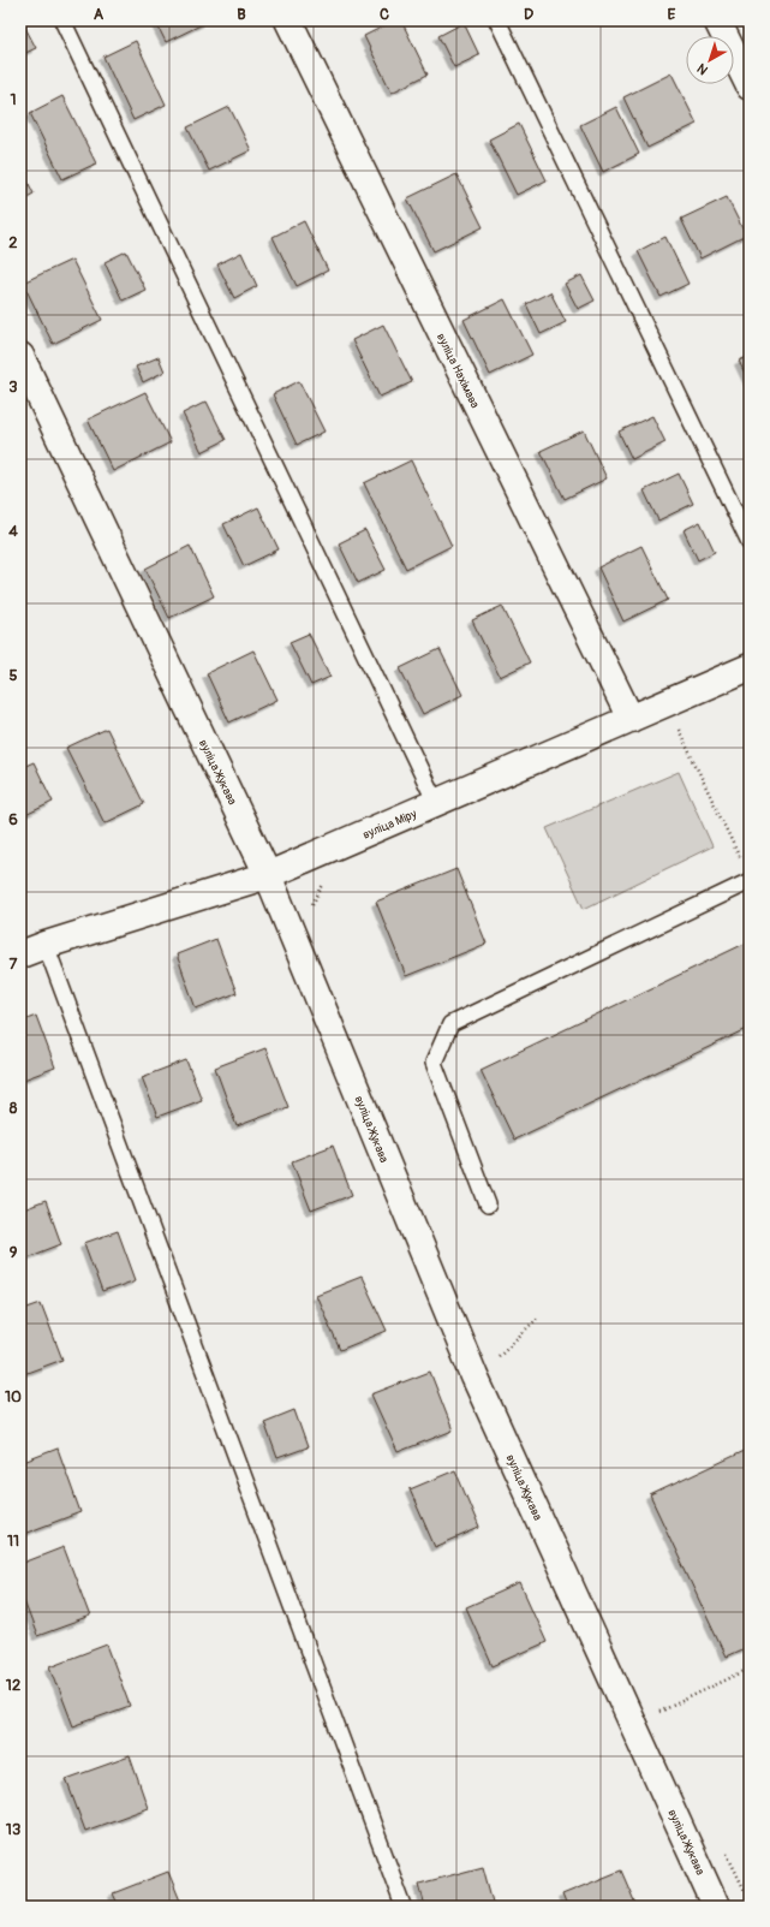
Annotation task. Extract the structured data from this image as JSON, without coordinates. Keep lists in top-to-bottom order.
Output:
{
  "streets": {
    "street": ["вуліца Нахімава", "вуліца Жукава", "вуліца Міру"]
  },
  "crossings": [
    ["вуліца Нахімава", "вуліца Міру"],
    ["вуліца Жукава", "вуліца Міру"]
  ],
  "north": "bottom left",
  "grid": {
    "columns": [
      "A",
      "B",
      "C",
      "D",
      "E"
    ],
    "rows": [
      "1",
      "2",
      "3",
      "4",
      "5",
      "6",
      "7",
      "8",
      "9",
      "10",
      "11",
      "12",
      "13"
    ]
  }
}
